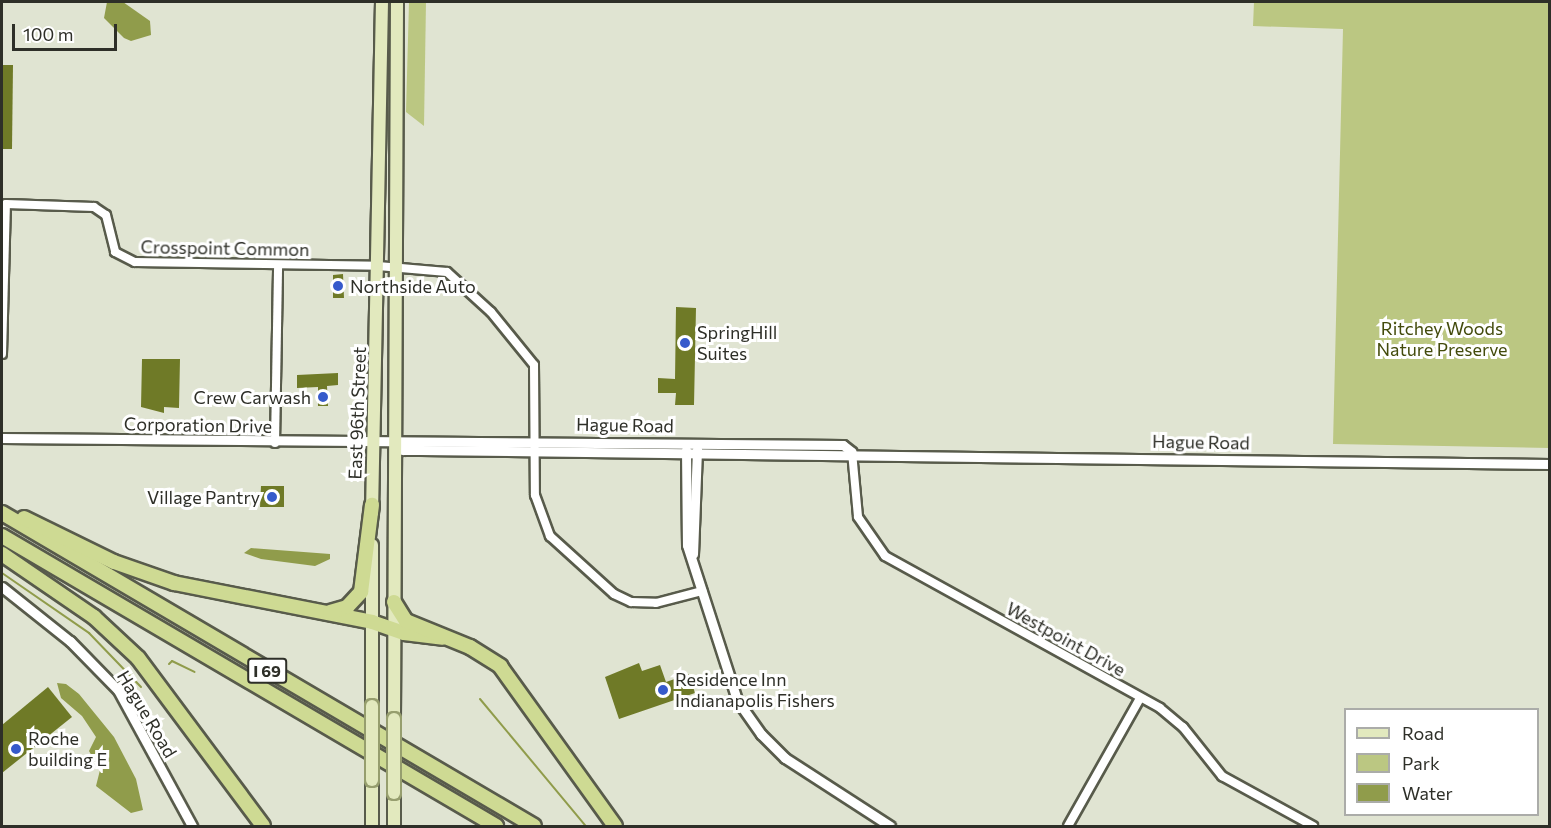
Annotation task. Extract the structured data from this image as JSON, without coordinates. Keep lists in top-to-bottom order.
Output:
{
  "streets": {
    "highway": ["I 69"],
    "main road": ["East 96th Street"],
    "street": [
      "Crosspoint Common",
      "Corporation Drive",
      "Hague Road",
      "Westpoint Drive"
    ]
  },
  "crossings": [
    ["Crosspoint Common", "East 96th Street"],
    ["Crosspoint Common", "Hague Road"],
    ["East 96th Street", "Corporation Drive"],
    ["East 96th Street", "Hague Road"],
    ["Corporation Drive", "Hague Road"],
    ["Hague Road", "Westpoint Drive"]
  ],
  "parks": ["Ritchey Woods Nature Preserve"],
  "places": [
    "Northside Auto",
    "SpringHill Suites",
    "Crew Carwash",
    "Village Pantry",
    "Residence Inn Indianapolis Fishers",
    "Roche building E"
  ],
  "legend": ["Road", "Park", "Water"],
  "scale_bar": "100 m"
}
